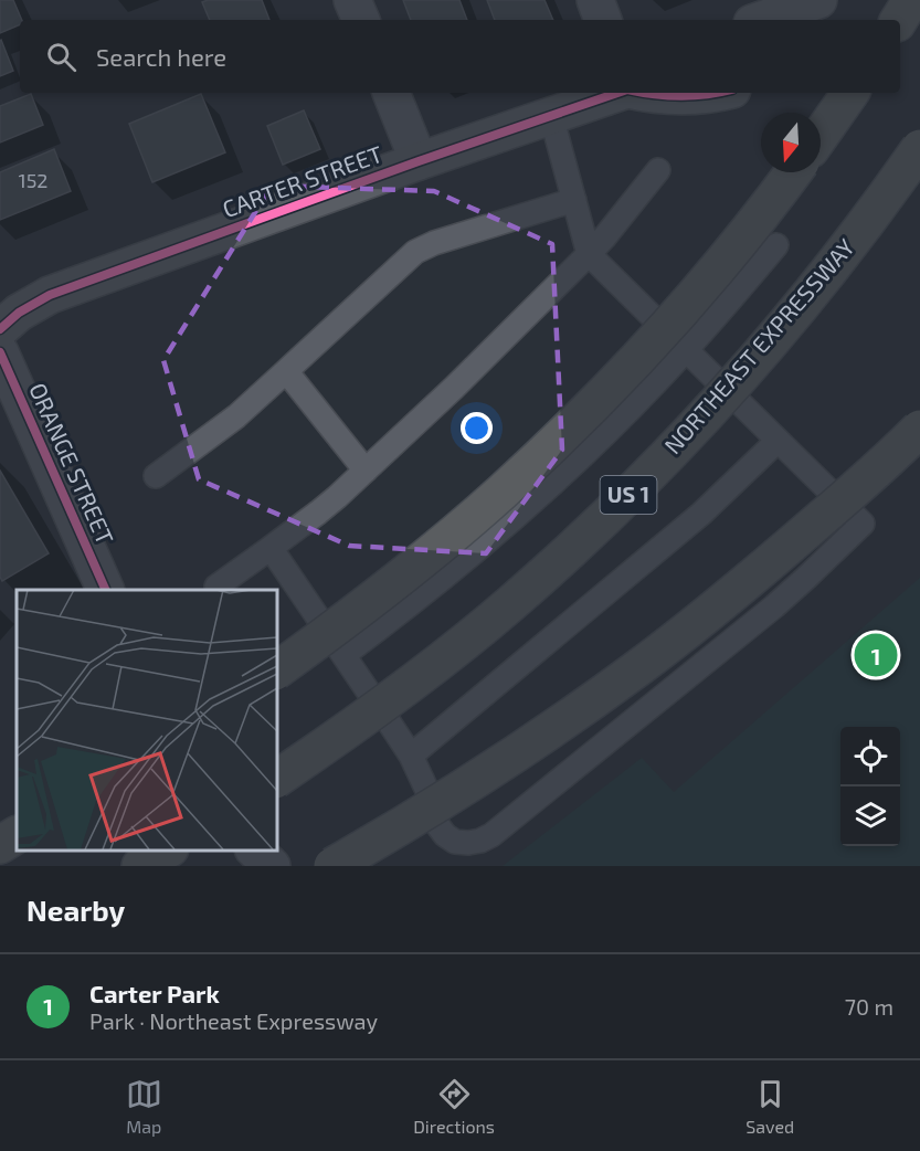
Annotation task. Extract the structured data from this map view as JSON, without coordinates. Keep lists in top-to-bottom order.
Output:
{
  "streets": {
    "highway": ["NORTHEAST EXPRESSWAY", "US 1"],
    "street": ["CARTER STREET", "ORANGE STREET"]
  },
  "house_numbers": ["152"],
  "north": "bottom",
  "page": {
    "search": "Search here",
    "pins": "1",
    "heading": "Nearby",
    "list": [
      {
        "mark": "1",
        "name": "Carter Park",
        "note": "Park · Northeast Expressway",
        "value": "70 m"
      }
    ],
    "nav": ["Map", "Directions", "Saved"]
  }
}
